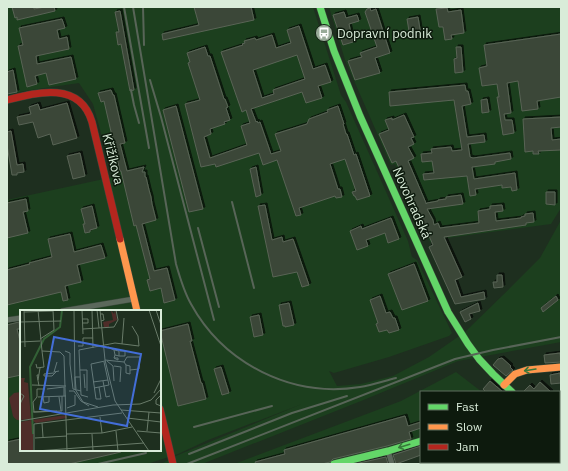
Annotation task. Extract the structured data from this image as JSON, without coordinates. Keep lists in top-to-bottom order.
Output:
{
  "streets": {
    "street": ["Křižíkova", "Novohradská"]
  },
  "places": {
    "bus stop": ["Dopravní podnik"]
  },
  "legend": ["Fast", "Slow", "Jam"]
}
